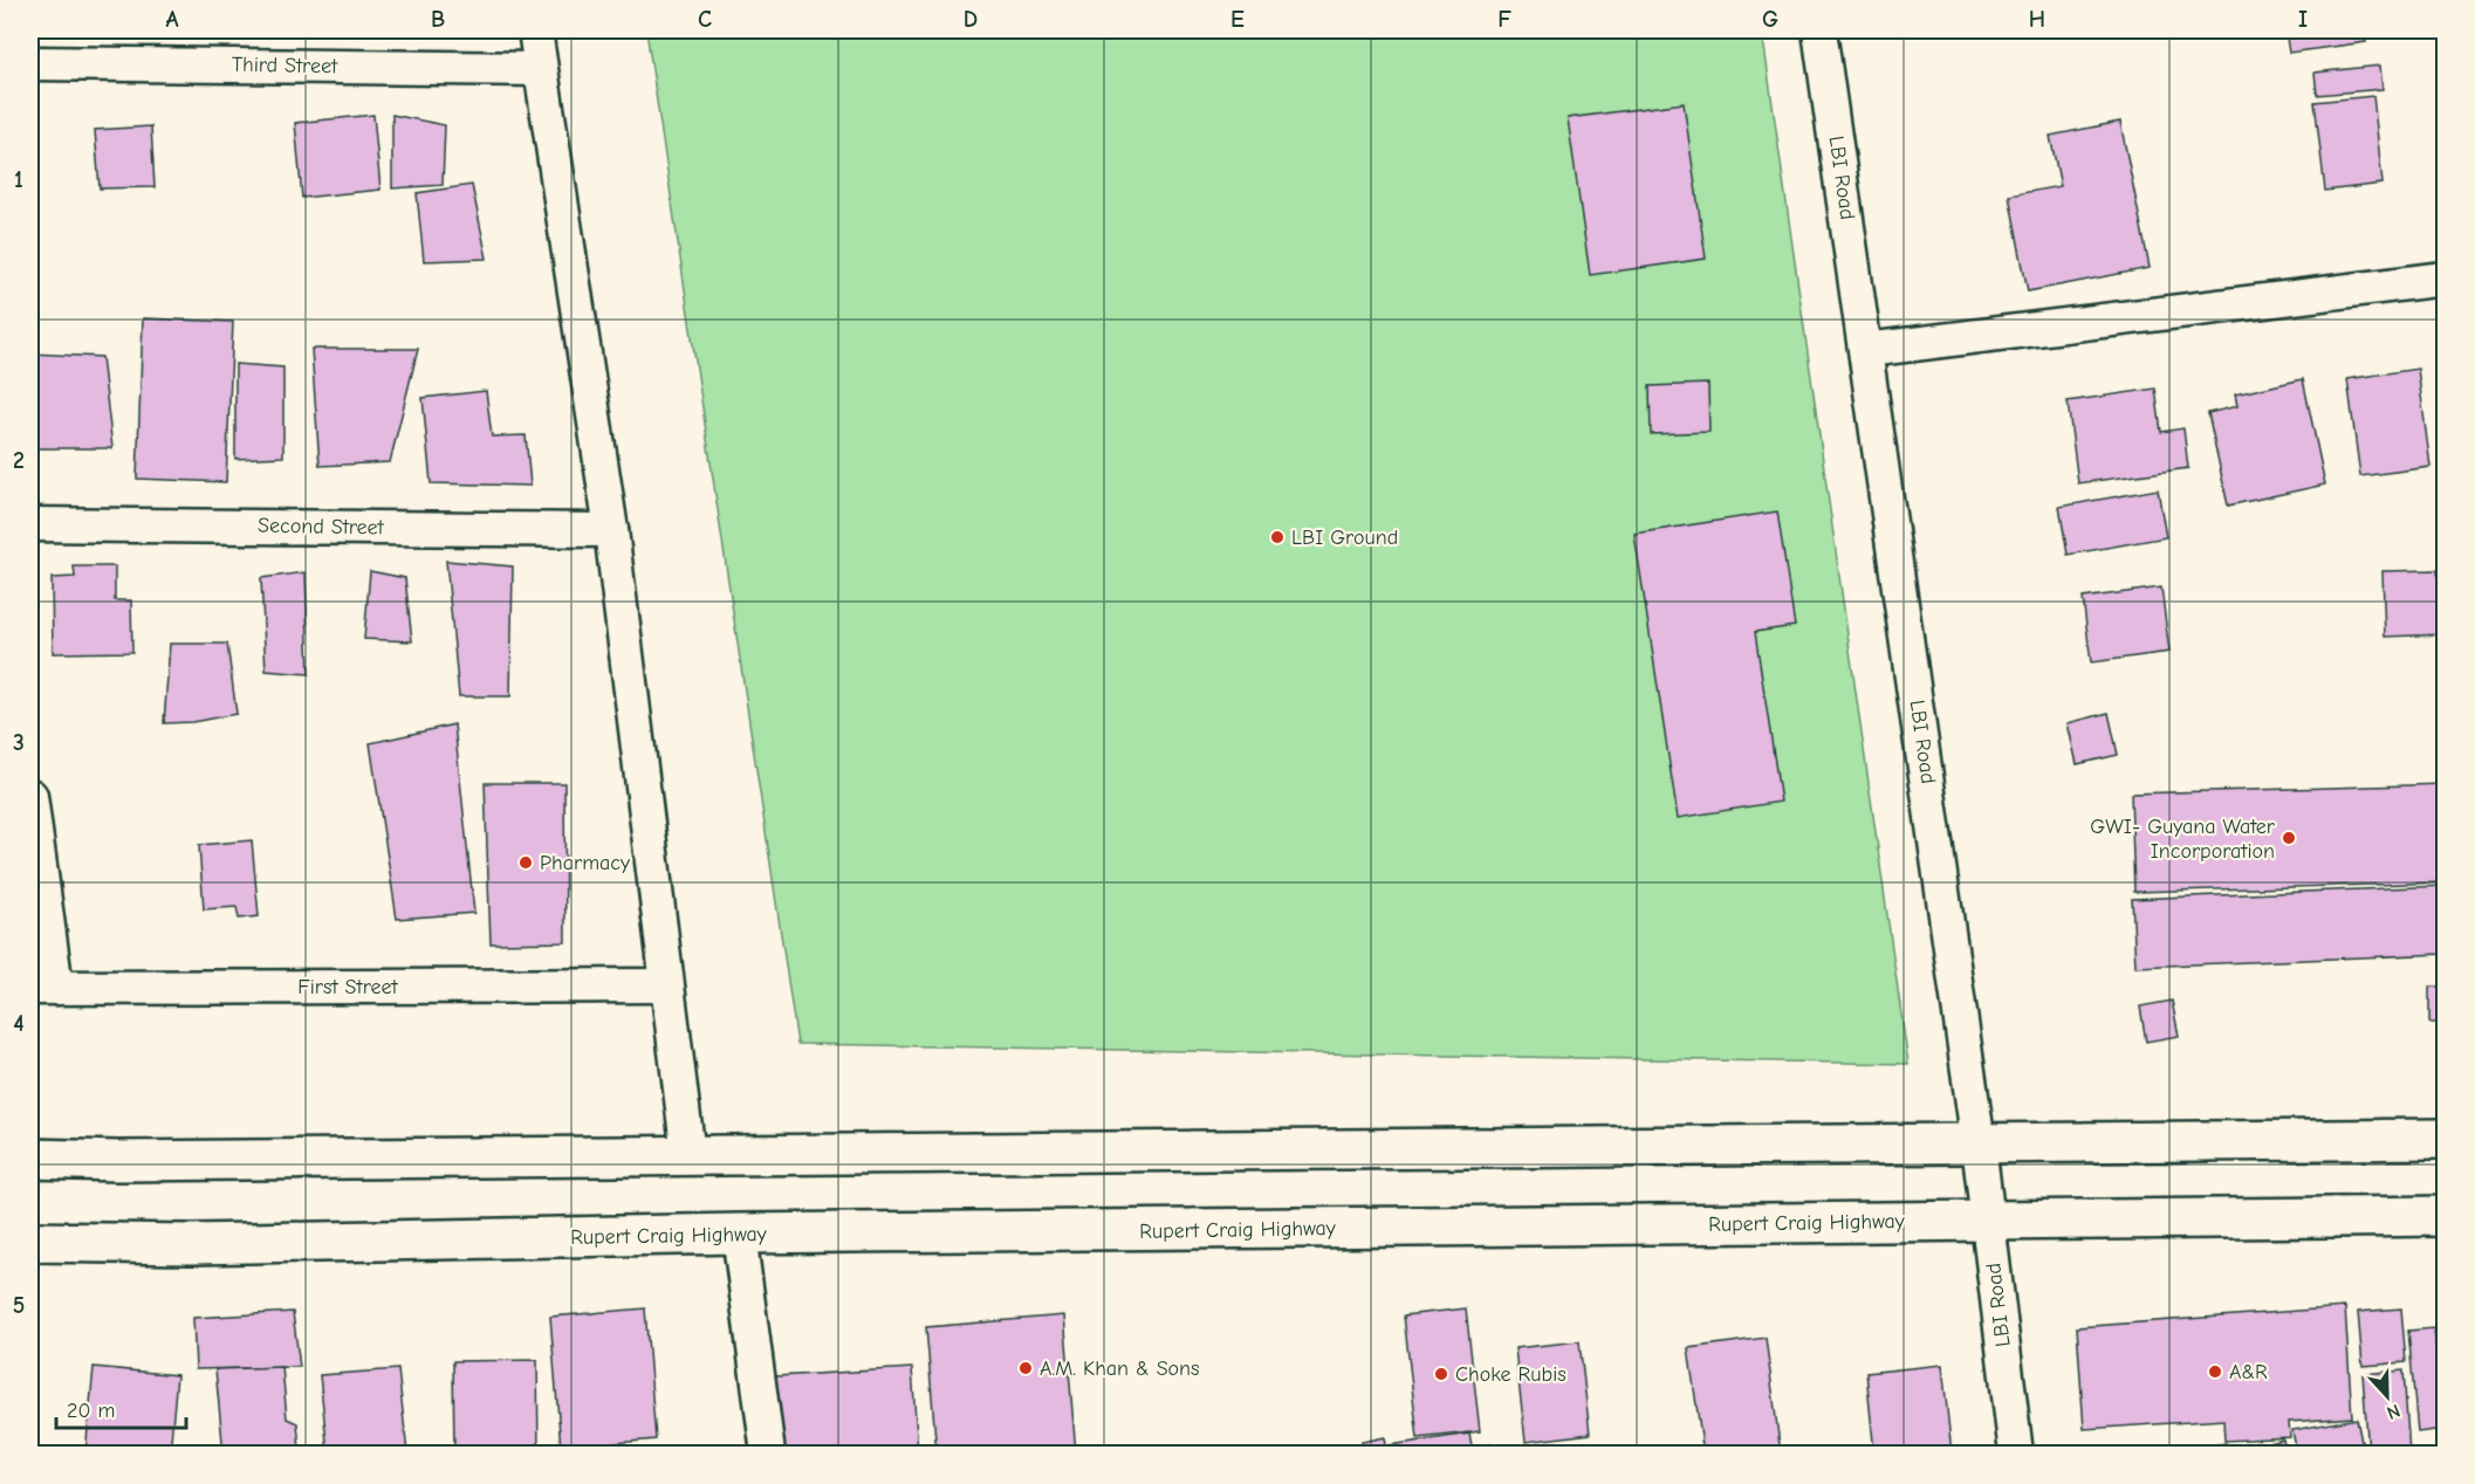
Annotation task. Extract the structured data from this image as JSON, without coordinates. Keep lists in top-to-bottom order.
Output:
{
  "streets": {
    "main road": ["Rupert Craig Highway"],
    "street": [
      "Third Street",
      "LBI Road",
      "Second Street",
      "First Street"
    ]
  },
  "crossings": [
    ["LBI Road", "Rupert Craig Highway"]
  ],
  "places": [
    "LBI Ground",
    "GWI- Guyana Water Incorporation",
    "Pharmacy",
    "A.M. Khan & Sons",
    "A&R",
    "Choke Rubis"
  ],
  "scale_bar": "20 m",
  "north": "bottom",
  "grid": {
    "columns": [
      "A",
      "B",
      "C",
      "D",
      "E",
      "F",
      "G",
      "H",
      "I"
    ],
    "rows": [
      "1",
      "2",
      "3",
      "4",
      "5"
    ]
  }
}
